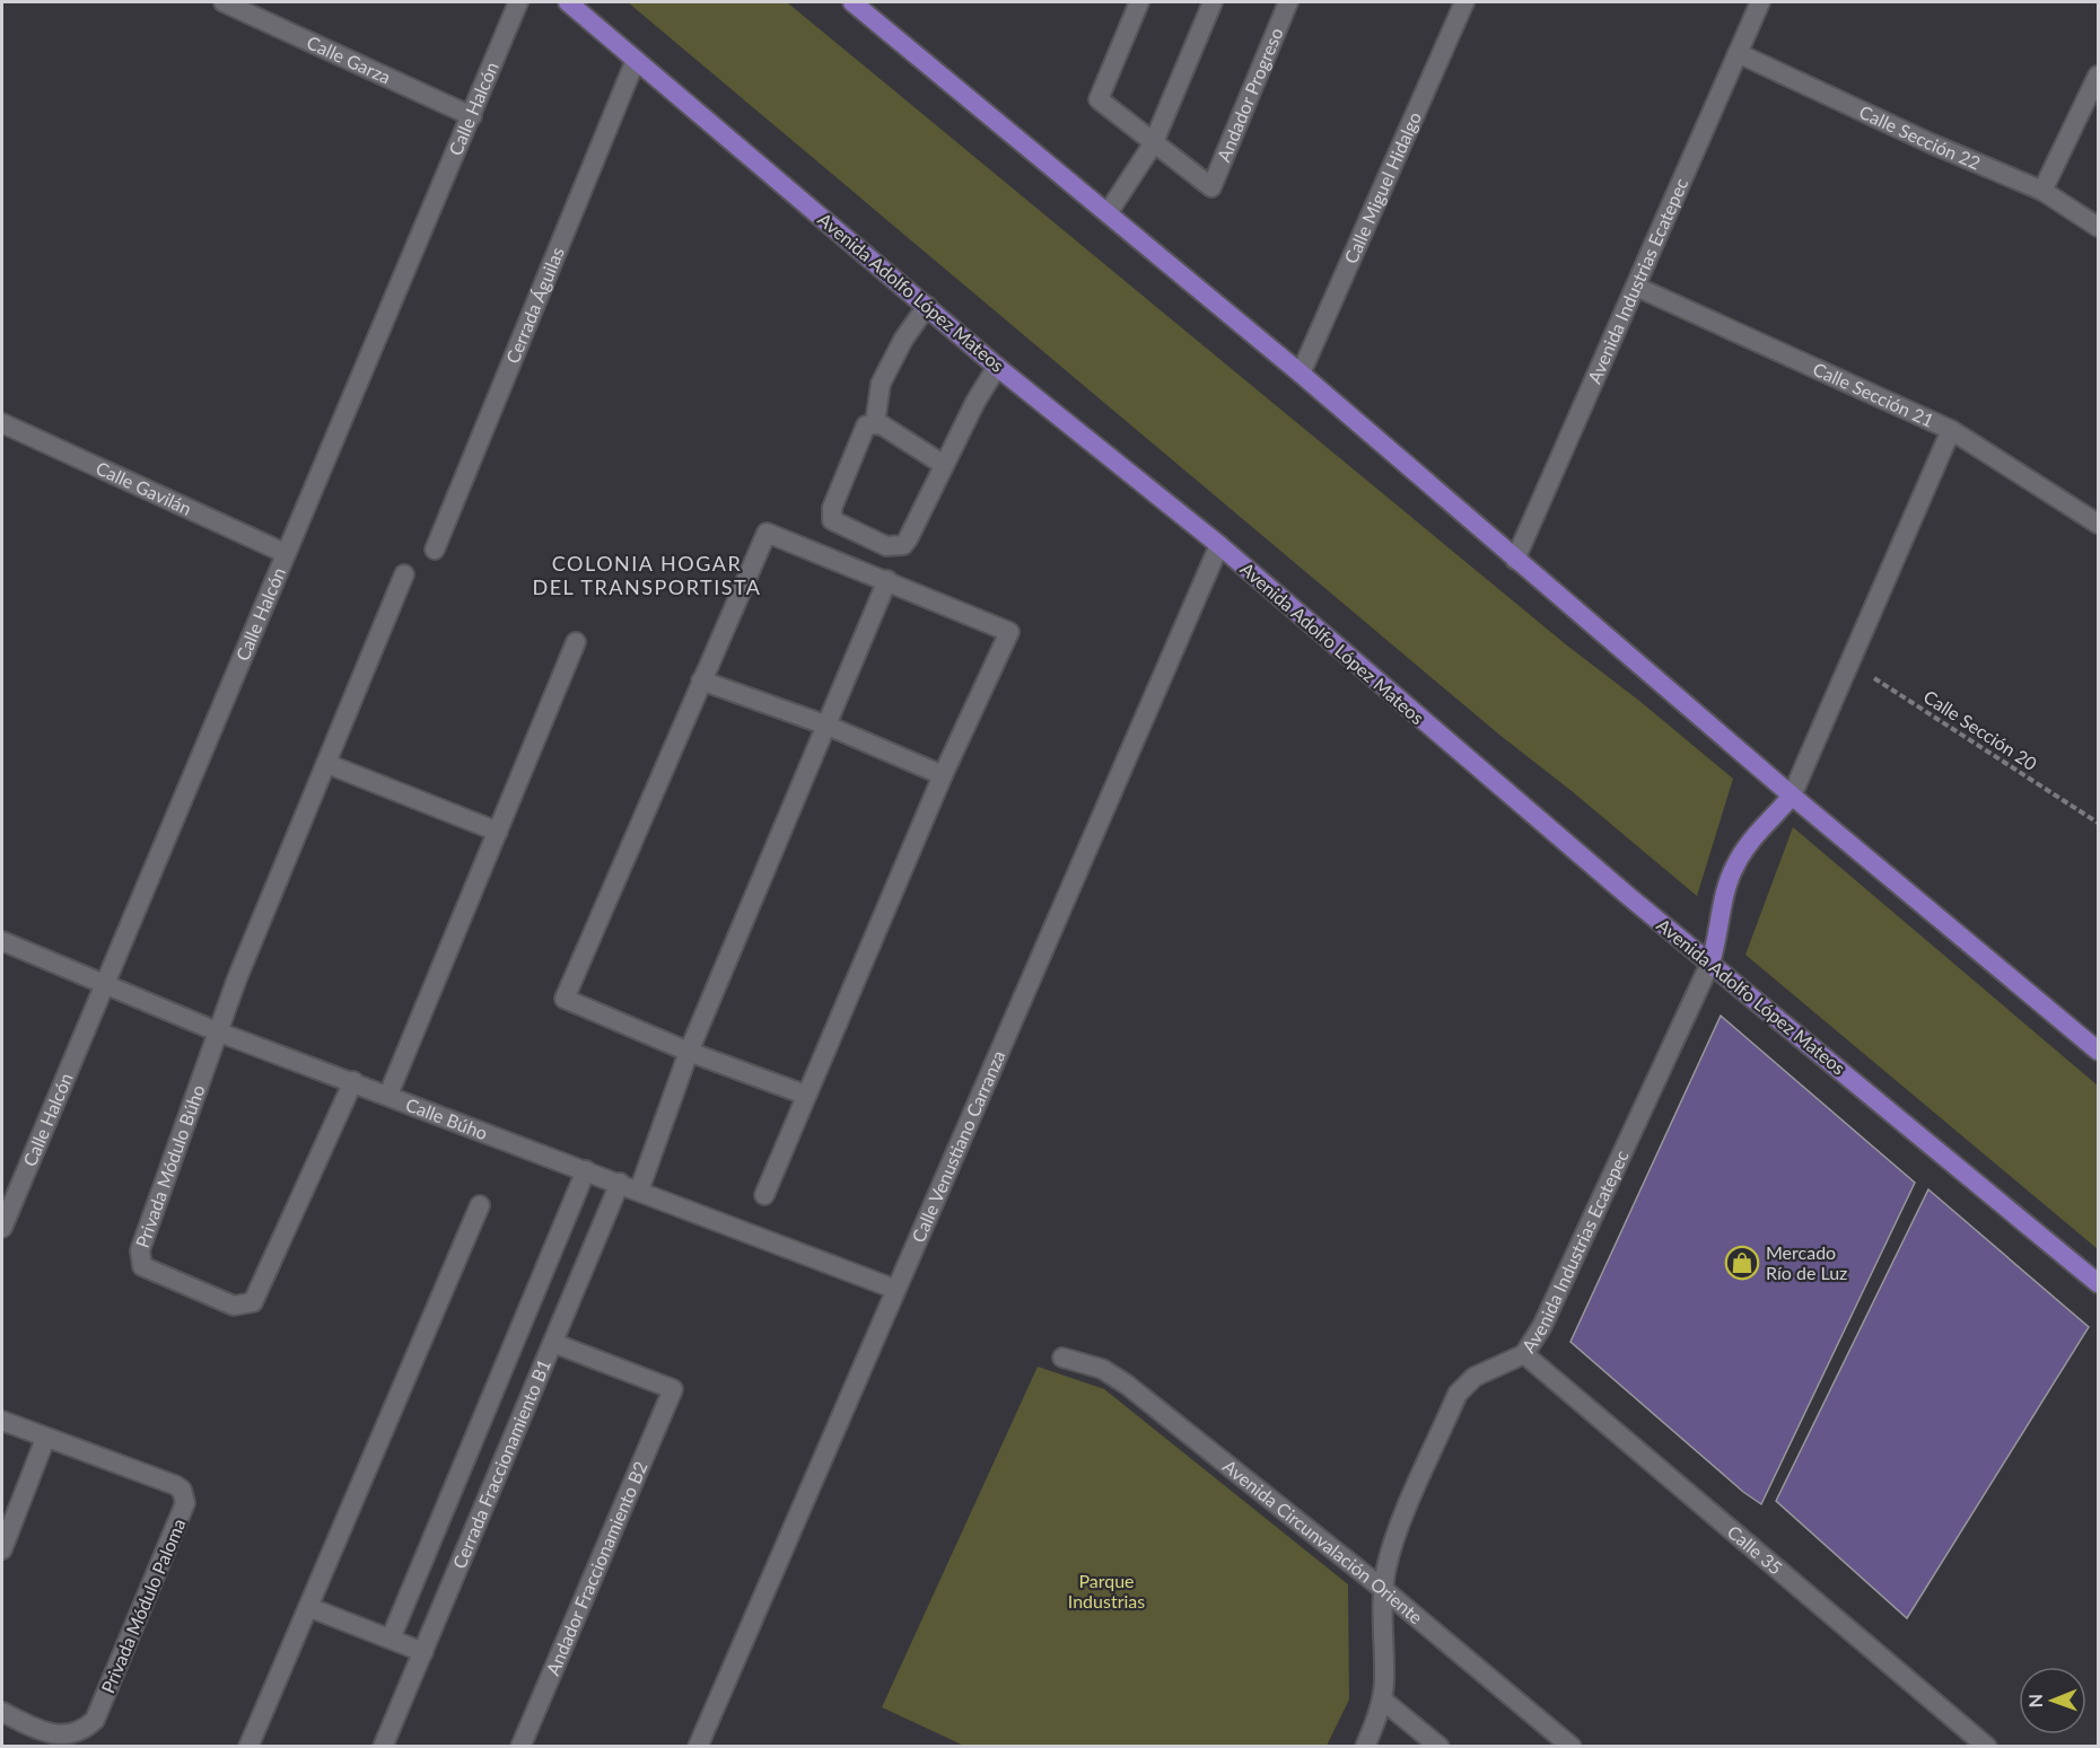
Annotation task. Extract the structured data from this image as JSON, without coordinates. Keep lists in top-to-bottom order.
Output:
{
  "streets": {
    "main road": ["Avenida Adolfo López Mateos"],
    "street": [
      "Calle Garza",
      "Andador Progreso",
      "Calle Halcón",
      "Calle Sección 22",
      "Calle Miguel Hidalgo",
      "Avenida Industrias Ecatepec",
      "Cerrada Águilas",
      "Calle Sección 21",
      "Calle Gavilán",
      "Calle Búho",
      "Calle Venustiano Carranza",
      "Privada Módulo Búho",
      "Cerrada Fraccionamiento B1",
      "Avenida Circunvalación Oriente",
      "Calle 35",
      "Andador Fraccionamiento B2",
      "Privada Módulo Paloma"
    ],
    "path": ["Calle Sección 20"]
  },
  "crossings": [
    ["Calle Garza", "Calle Halcón"],
    ["Calle Halcón", "Calle Gavilán"],
    ["Calle Halcón", "Calle Búho"],
    ["Calle Sección 22", "Avenida Industrias Ecatepec"],
    ["Avenida Industrias Ecatepec", "Avenida Adolfo López Mateos"],
    ["Avenida Industrias Ecatepec", "Calle Sección 21"],
    ["Avenida Industrias Ecatepec", "Avenida Circunvalación Oriente"],
    ["Avenida Industrias Ecatepec", "Calle 35"],
    ["Avenida Adolfo López Mateos", "Cerrada Águilas"],
    ["Avenida Adolfo López Mateos", "Calle Venustiano Carranza"],
    ["Calle Búho", "Calle Venustiano Carranza"],
    ["Calle Búho", "Privada Módulo Búho"],
    ["Calle Búho", "Cerrada Fraccionamiento B1"],
    ["Cerrada Fraccionamiento B1", "Andador Fraccionamiento B2"]
  ],
  "districts": ["COLONIA HOGAR DEL TRANSPORTISTA"],
  "parks": ["Parque Industrias"],
  "places": {
    "shop": ["Mercado Río de Luz"]
  },
  "north": "left"
}
